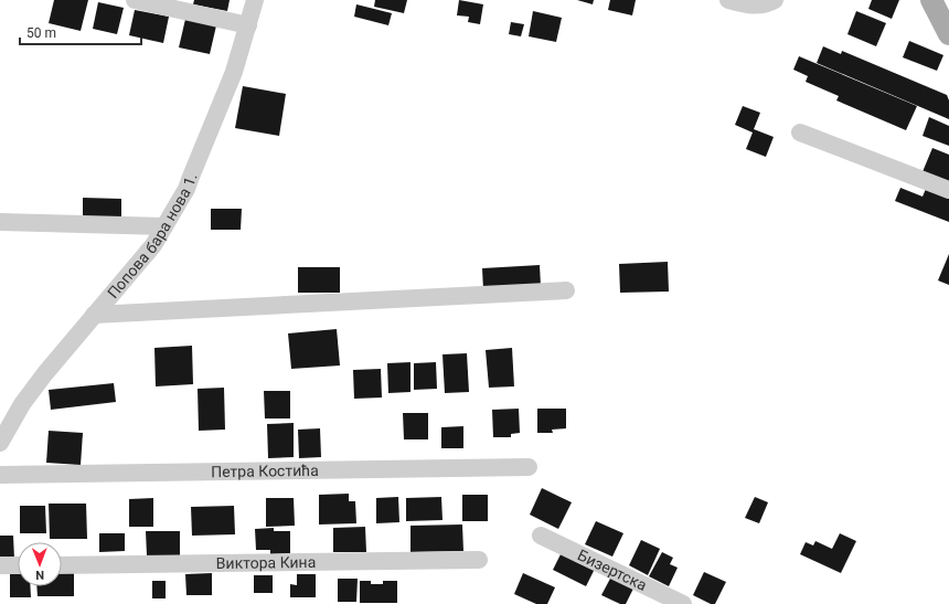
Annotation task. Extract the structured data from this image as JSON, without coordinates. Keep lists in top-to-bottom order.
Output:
{
  "streets": {
    "street": [
      "Попова бара нова 1.",
      "Петра Костића",
      "Виктора Кина",
      "Бизертска"
    ]
  },
  "scale_bar": "50 m",
  "north": "bottom"
}
